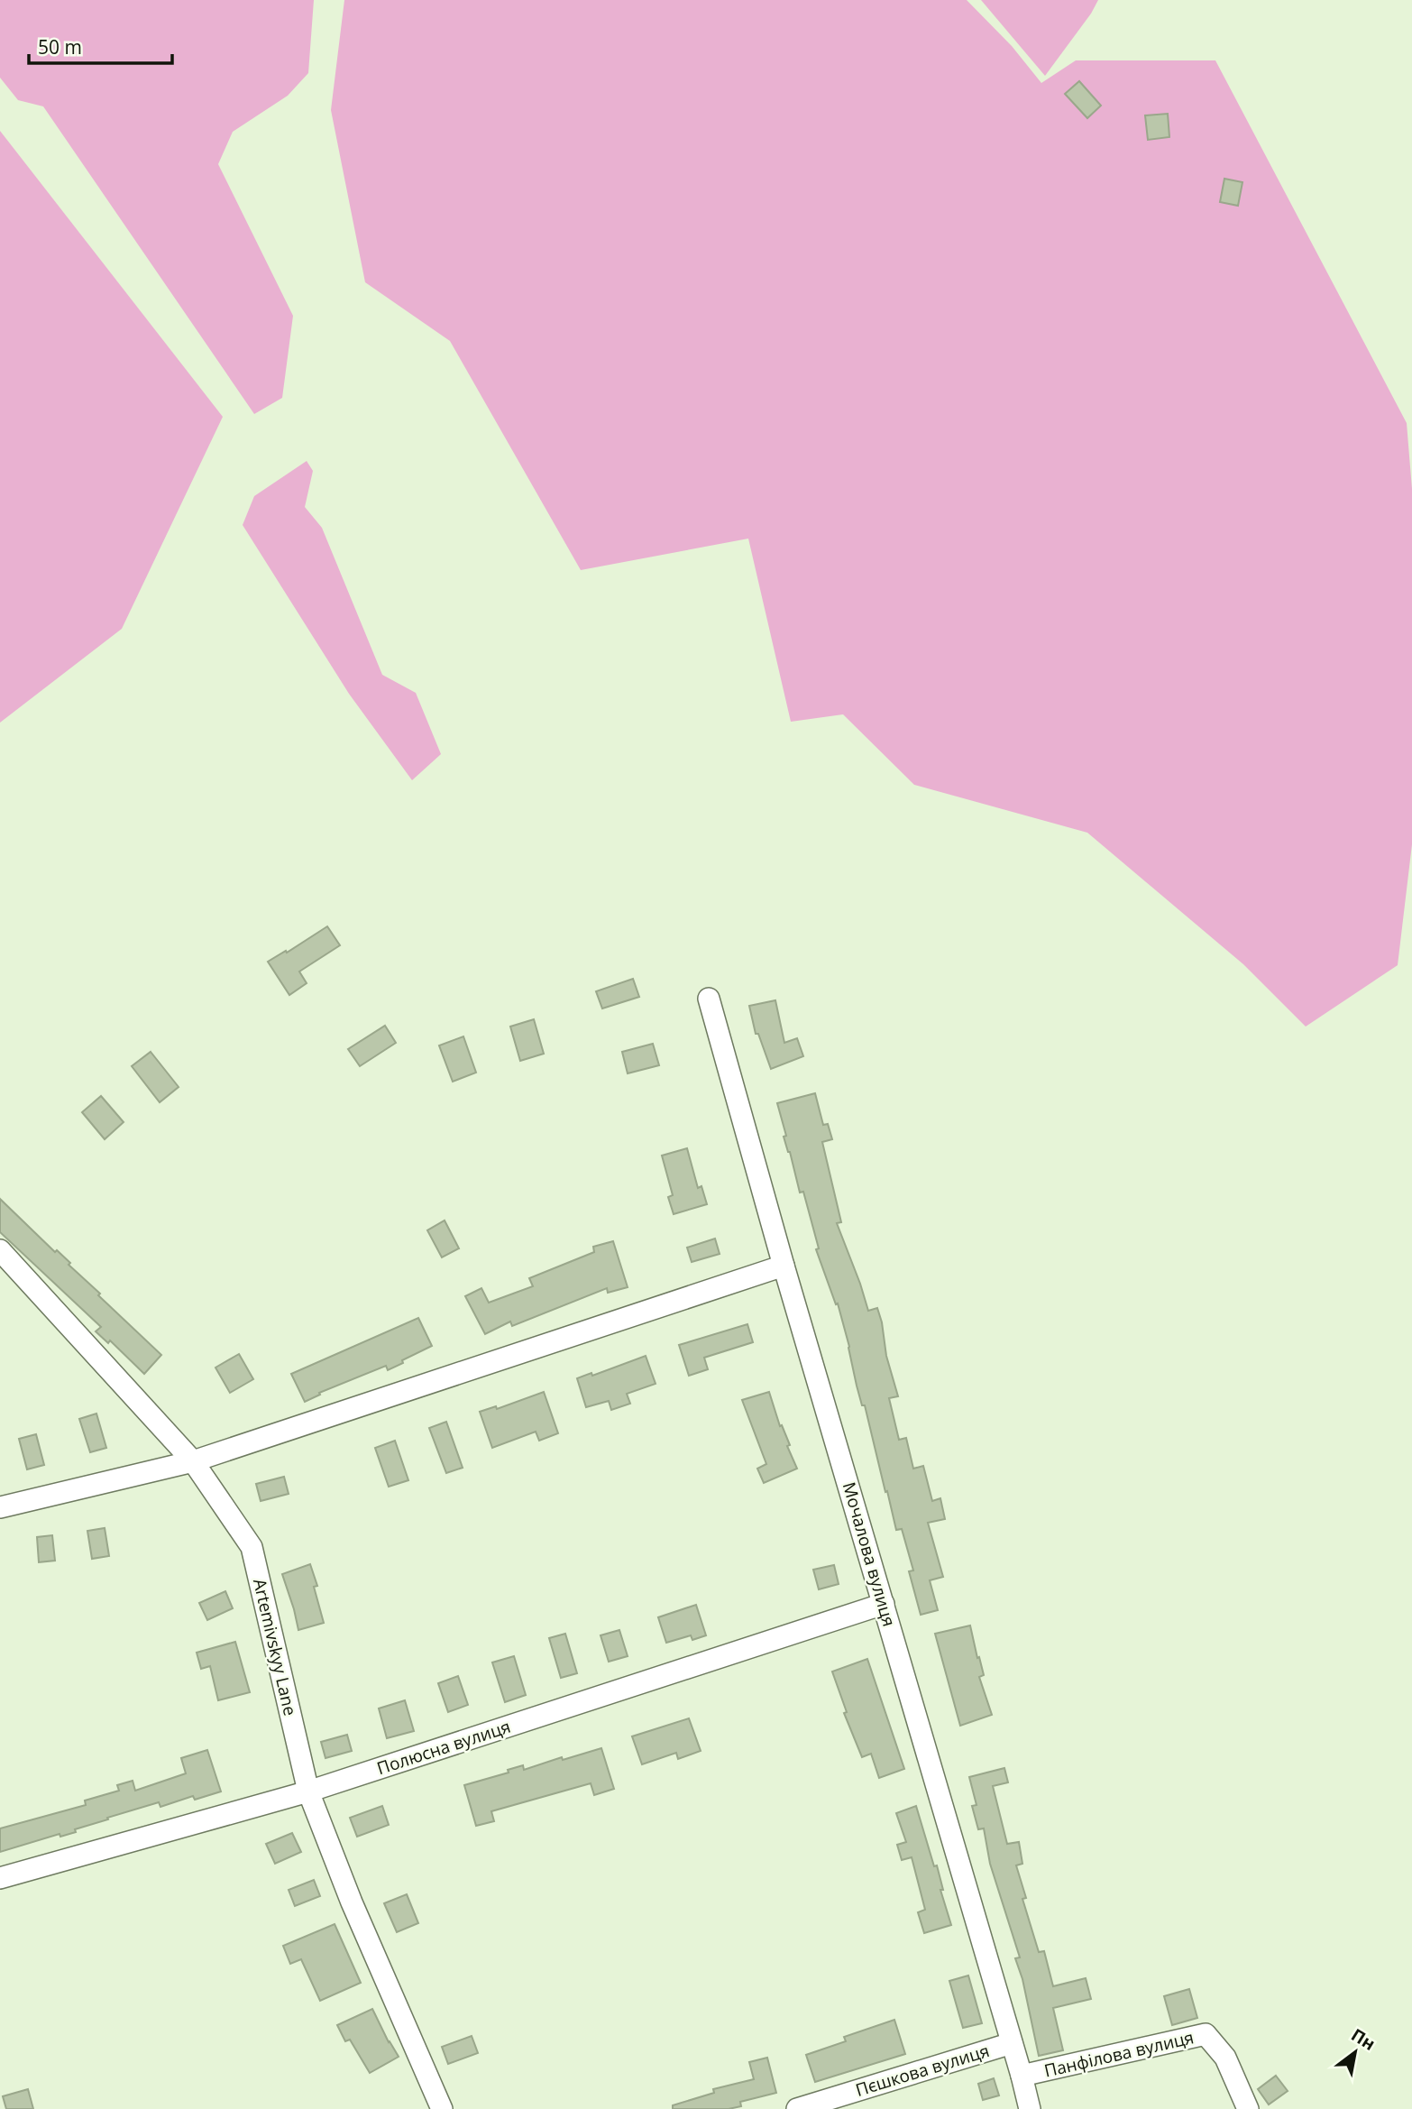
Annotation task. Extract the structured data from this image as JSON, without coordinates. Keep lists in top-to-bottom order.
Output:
{
  "streets": {
    "street": [
      "Мочалова вулиця",
      "Artemivskyy Lane",
      "Полюсна вулиця",
      "Панфілова вулиця",
      "Пєшкова вулиця"
    ]
  },
  "crossings": [
    ["Мочалова вулиця", "Полюсна вулиця"],
    ["Мочалова вулиця", "Панфілова вулиця"],
    ["Мочалова вулиця", "Пєшкова вулиця"],
    ["Artemivskyy Lane", "Полюсна вулиця"]
  ],
  "scale_bar": "50 m",
  "north": "top right"
}
